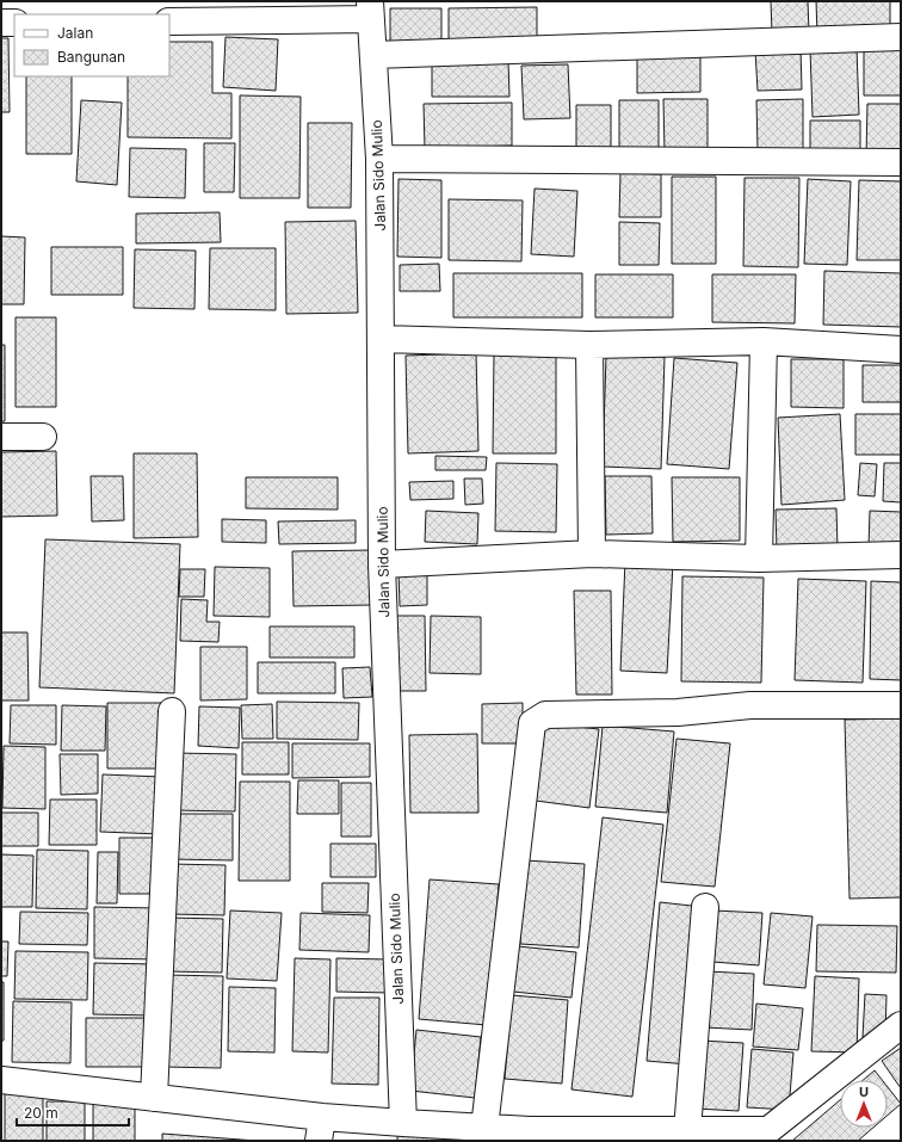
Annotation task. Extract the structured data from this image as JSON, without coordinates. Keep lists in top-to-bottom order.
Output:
{
  "streets": {
    "street": ["Jalan Sido Mulio"]
  },
  "legend": ["Jalan", "Bangunan"],
  "scale_bar": "20 m",
  "north": "top"
}
